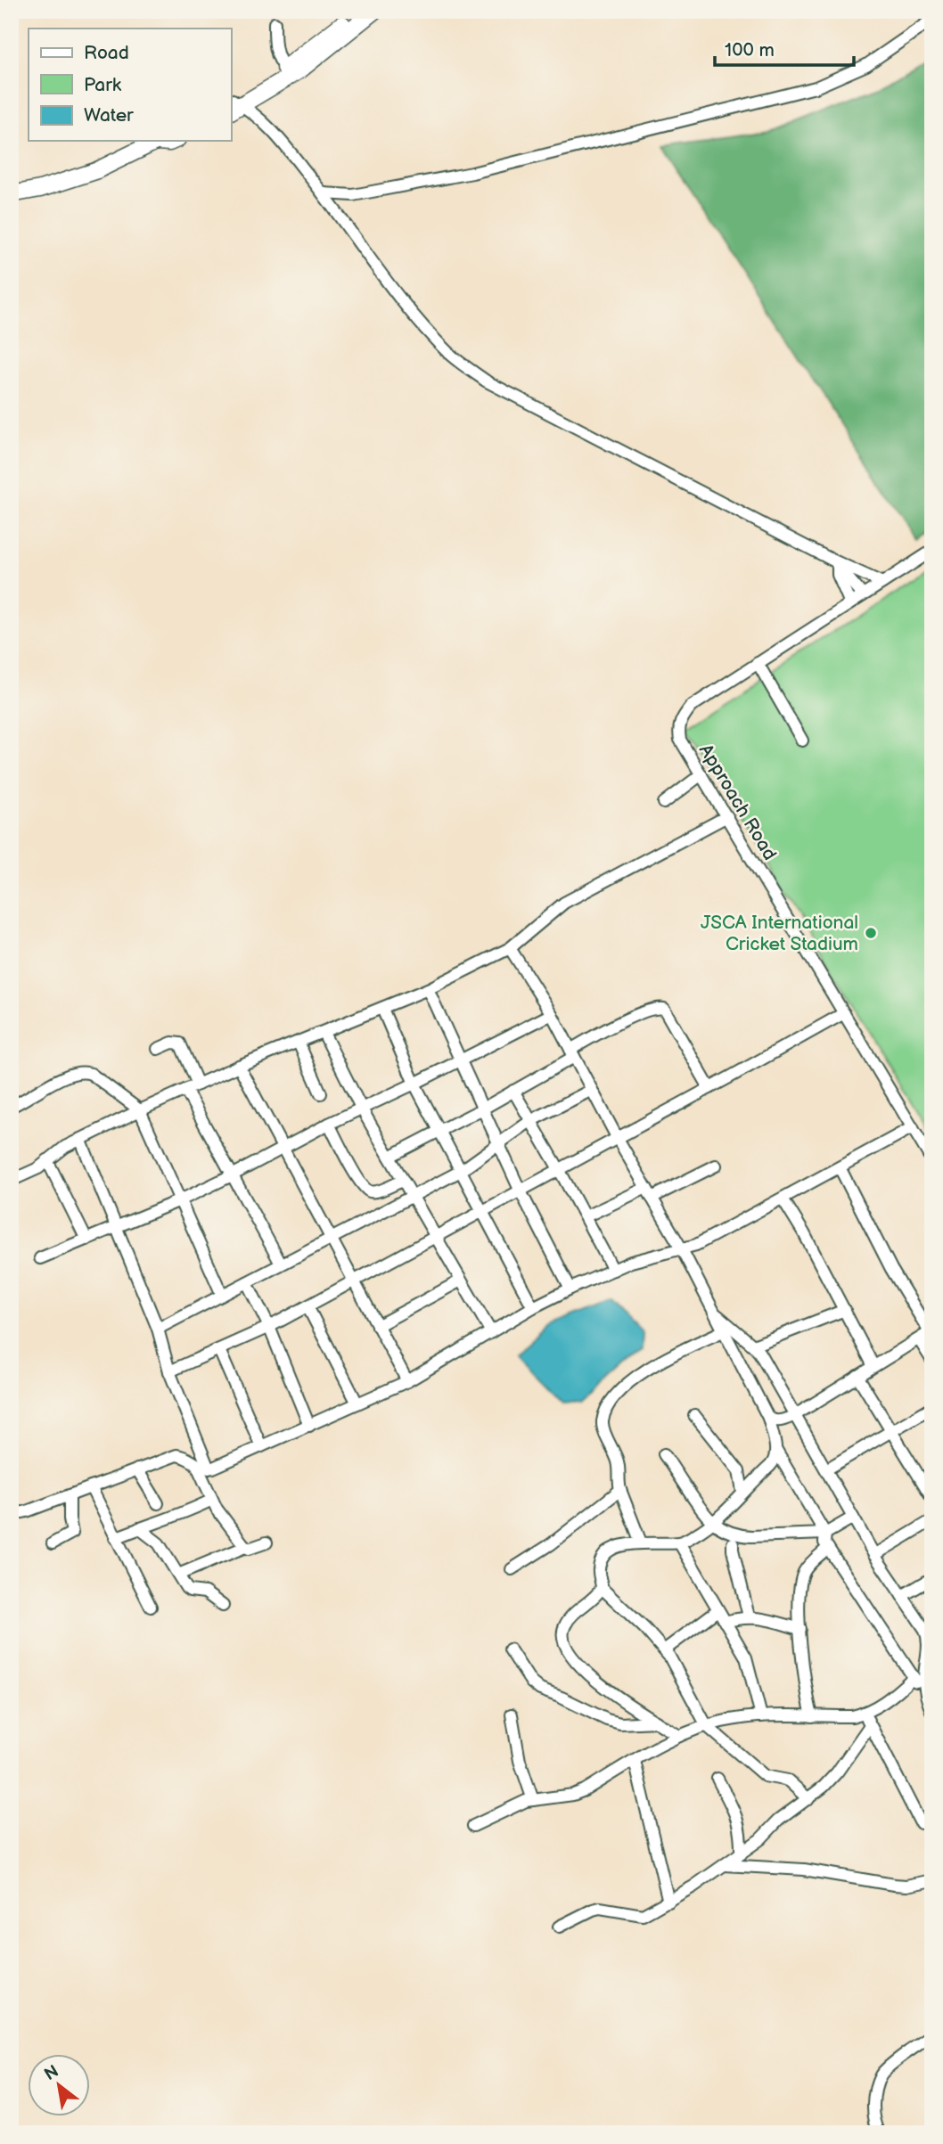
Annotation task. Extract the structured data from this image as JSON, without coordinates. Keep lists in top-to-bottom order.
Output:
{
  "streets": {
    "street": ["Approach Road"]
  },
  "places": ["JSCA International Cricket Stadium"],
  "legend": ["Road", "Park", "Water"],
  "scale_bar": "100 m",
  "north": "top left"
}
